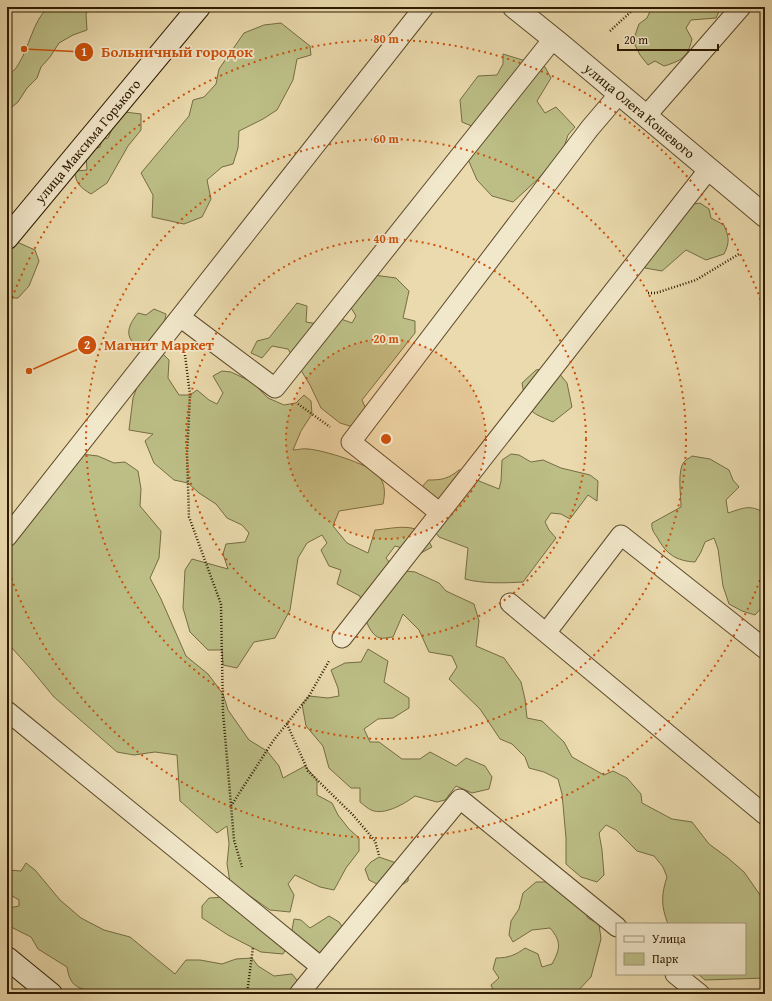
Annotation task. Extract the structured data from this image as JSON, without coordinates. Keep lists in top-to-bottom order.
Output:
{
  "streets": {
    "main road": ["улица Олега Кошевого", "улица Максима Горького"]
  },
  "places": ["Больничный городок", "Магнит Маркет"],
  "legend": ["Улица", "Парк"],
  "scale_bar": "20 m",
  "rings": [
    "80 m",
    "60 m",
    "40 m",
    "20 m"
  ]
}
